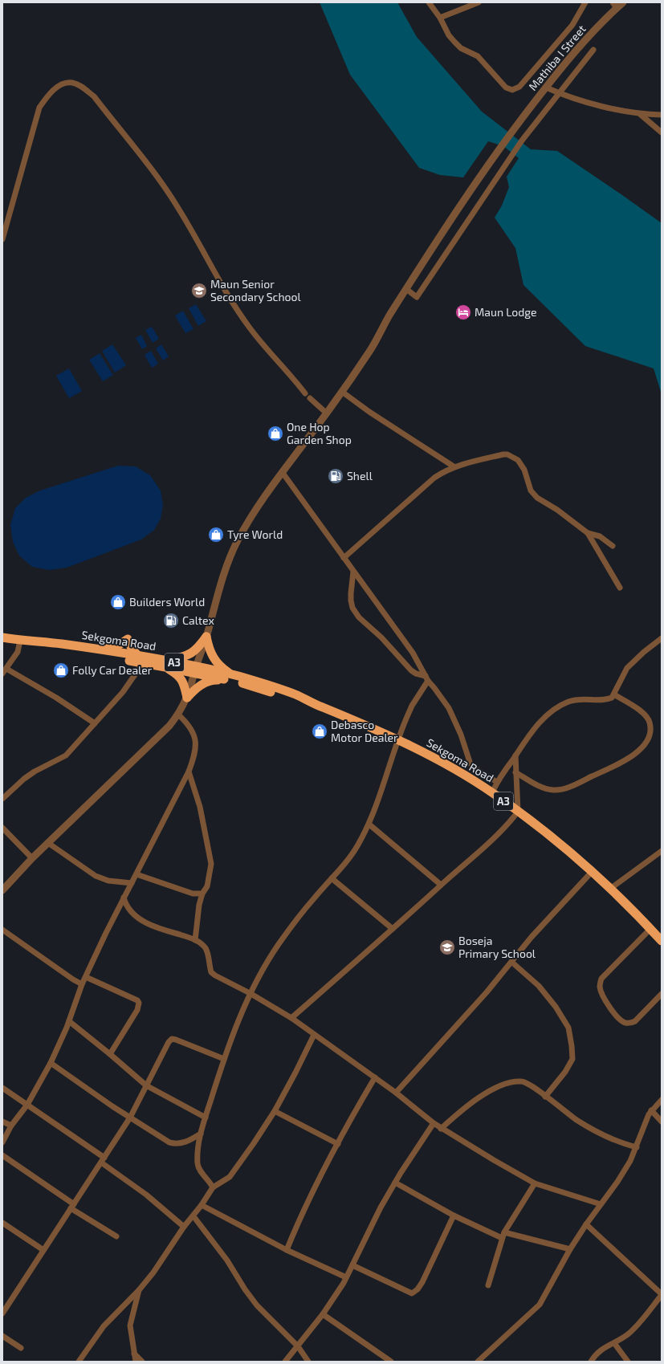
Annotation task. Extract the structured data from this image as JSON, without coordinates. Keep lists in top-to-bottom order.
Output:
{
  "streets": {
    "highway": ["Sekgoma Road", "A3"],
    "street": ["Mathiba I Street"]
  },
  "crossings": [
    ["Mathiba I Street", "Sekgoma Road"]
  ],
  "places": {
    "school or university": ["Maun Senior Secondary School", "Boseja Primary School"],
    "hotel": ["Maun Lodge"],
    "shop": [
      "One Hop Garden Shop",
      "Tyre World",
      "Builders World",
      "Folly Car Dealer",
      "Debasco Motor Dealer"
    ],
    "fuel station": ["Shell", "Caltex"]
  }
}
